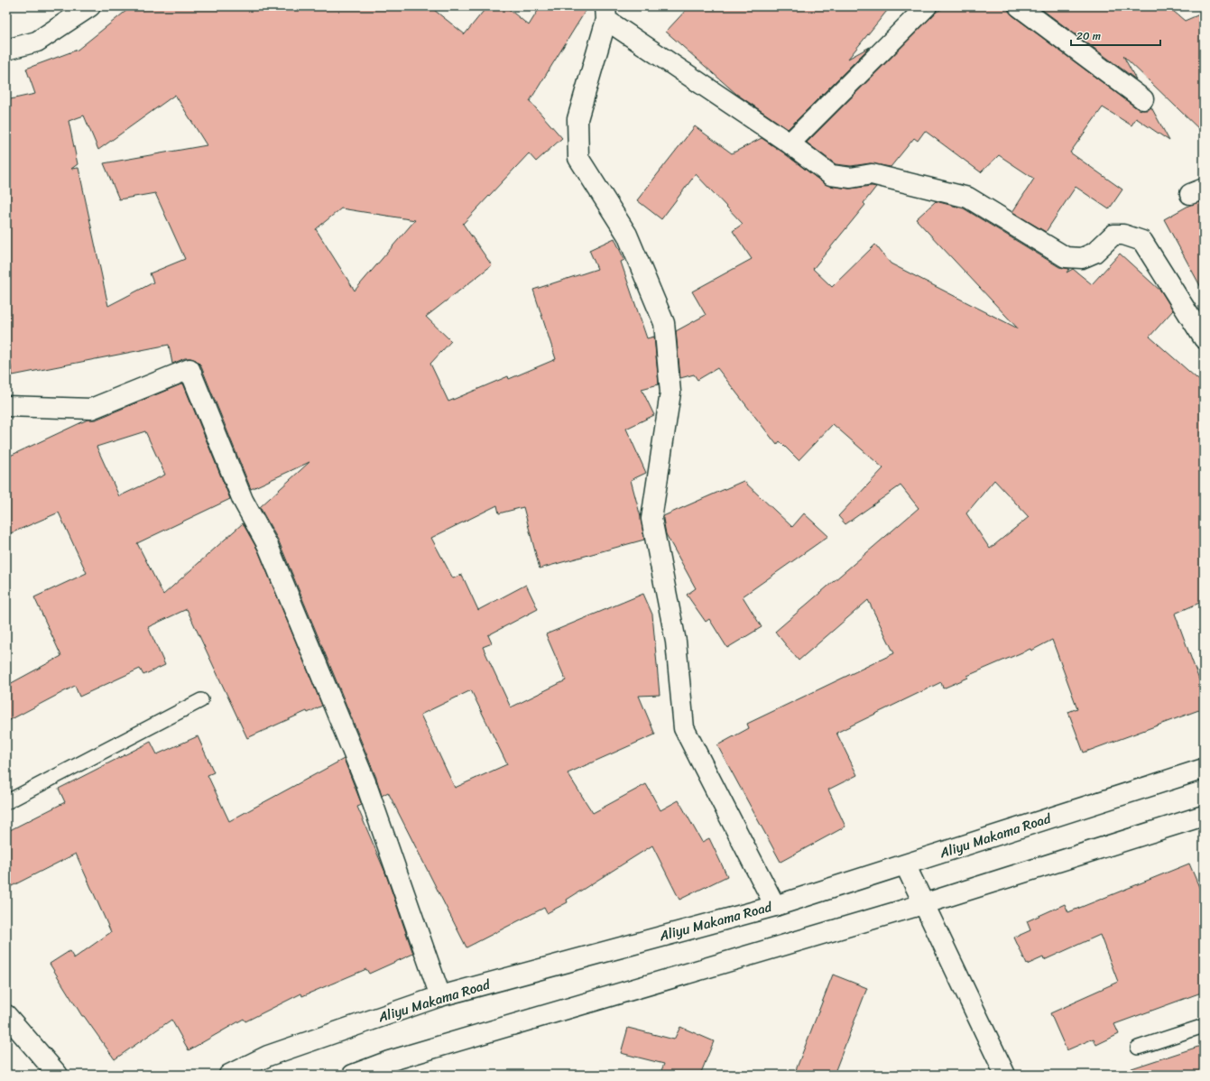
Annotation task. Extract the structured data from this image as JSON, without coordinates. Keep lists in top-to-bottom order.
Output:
{
  "streets": {
    "street": ["Aliyu Makama Road"]
  },
  "scale_bar": "20 m"
}
